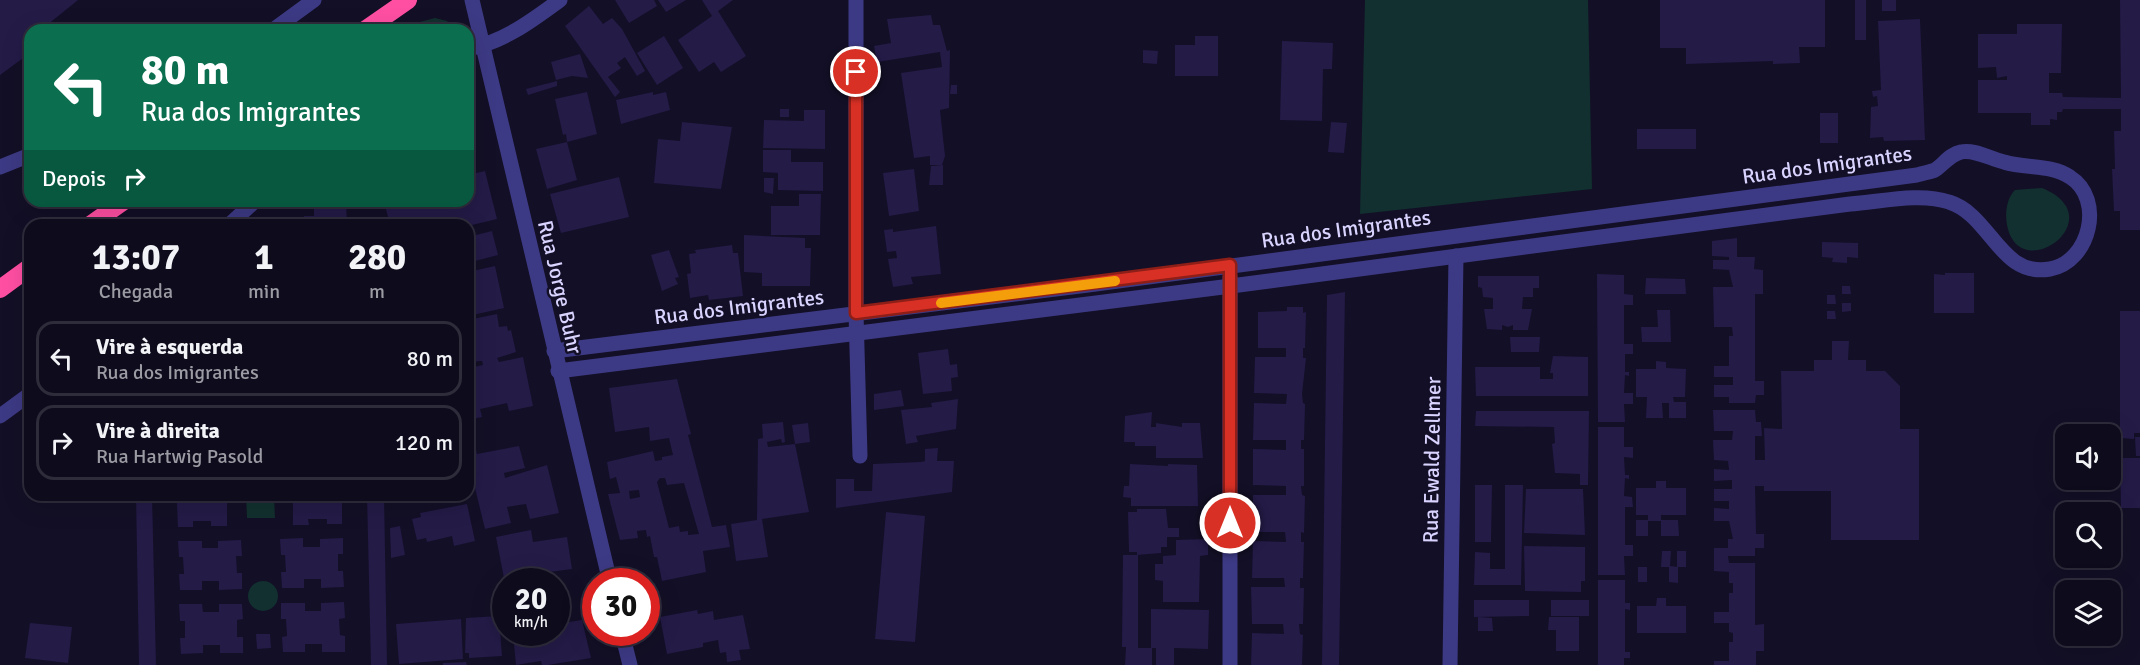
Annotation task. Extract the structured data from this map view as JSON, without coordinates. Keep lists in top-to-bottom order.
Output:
{
  "streets": {
    "street": ["Rua dos Imigrantes", "Rua Jorge Buhr", "Rua Ewald Zellmer"]
  },
  "crossings": [
    ["Rua dos Imigrantes", "Rua Jorge Buhr"],
    ["Rua dos Imigrantes", "Rua Ewald Zellmer"]
  ],
  "page": {
    "turn": ["80 m", "Rua dos Imigrantes"],
    "then": "Depois",
    "eta": [
      "13:07",
      "Chegada",
      "1",
      "min",
      "280",
      "m"
    ],
    "list": [
      {
        "name": "Vire à esquerda",
        "note": "Rua dos Imigrantes",
        "value": "80 m"
      },
      {
        "name": "Vire à direita",
        "note": "Rua Hartwig Pasold",
        "value": "120 m"
      }
    ],
    "speed": "20 km/h",
    "limit": "30"
  }
}
